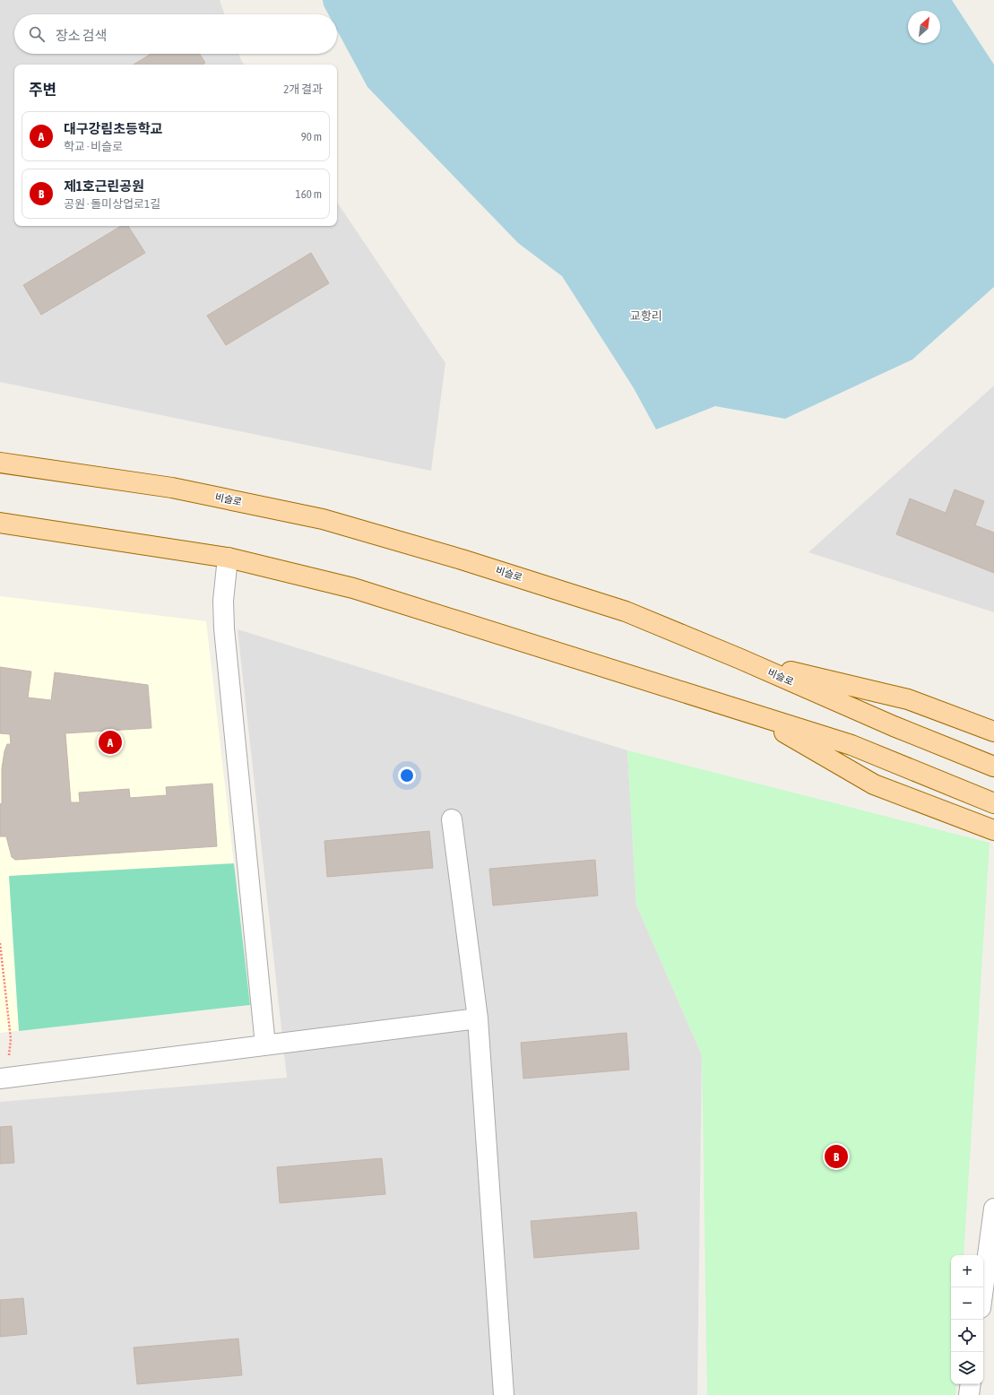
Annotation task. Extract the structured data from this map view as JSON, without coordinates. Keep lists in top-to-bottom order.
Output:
{
  "streets": {
    "main road": ["비슬로"]
  },
  "districts": ["교항리"],
  "north": "top right",
  "page": {
    "search": "장소 검색",
    "heading": ["주변", "2개 결과"],
    "list": [
      {
        "mark": "A",
        "name": "대구강림초등학교",
        "note": "학교 · 비슬로",
        "value": "90 m"
      },
      {
        "mark": "B",
        "name": "제1호근린공원",
        "note": "공원 · 돌미상업로1길",
        "value": "160 m"
      }
    ],
    "pins": ["A", "B"],
    "map_buttons": ["+", "−"]
  }
}
